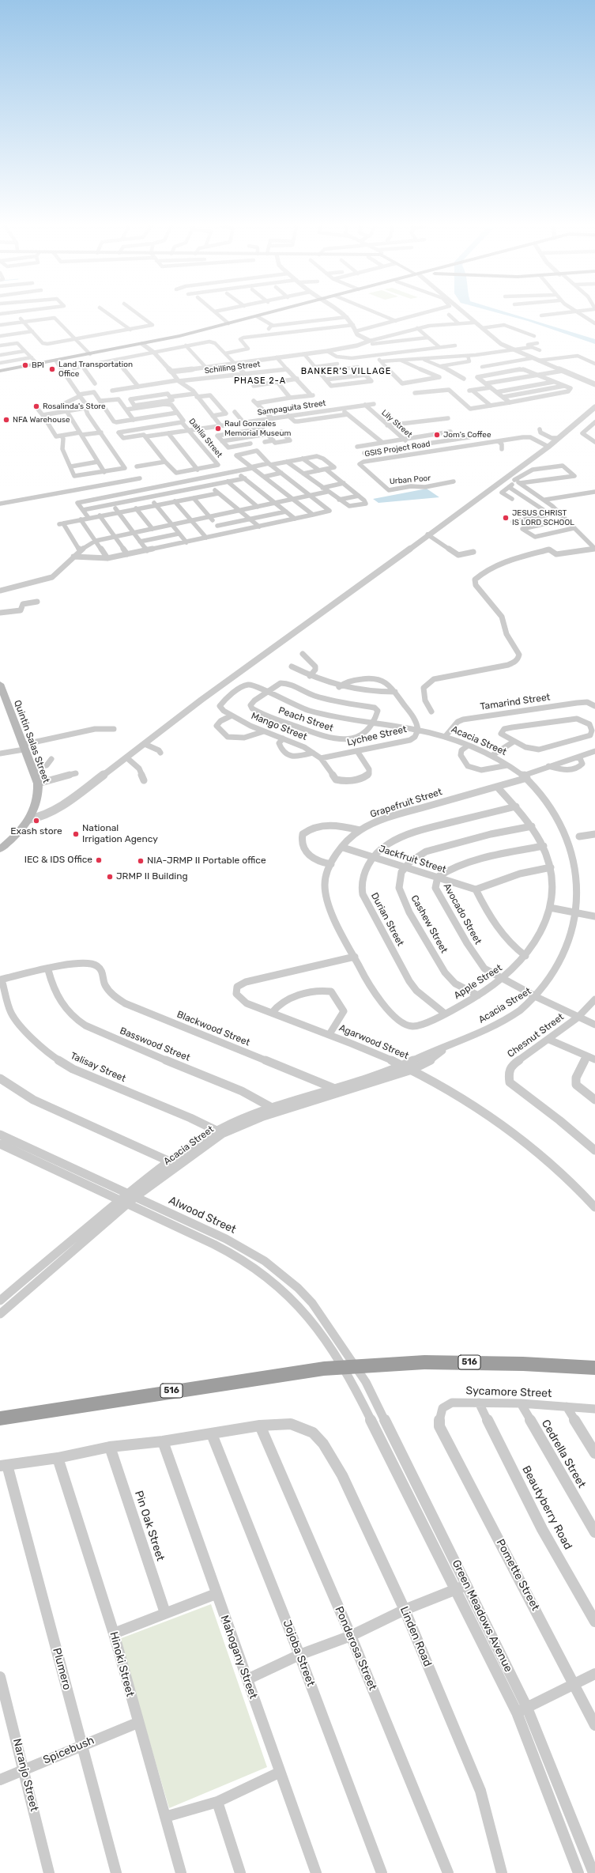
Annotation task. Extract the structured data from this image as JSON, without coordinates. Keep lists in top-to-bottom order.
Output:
{
  "streets": {
    "highway": ["516"],
    "main road": ["Quintin Salas Street"],
    "street": [
      "Schilling Street",
      "Sampaguita Street",
      "Lily Street",
      "Dahlia Street",
      "GSIS Project Road",
      "Urban Poor",
      "Tamarind Street",
      "Peach Street",
      "Mango Street",
      "Lychee Street",
      "Acacia Street",
      "Grapefruit Street",
      "Jackfruit Street",
      "Avocado Street",
      "Durian Street",
      "Cashew Street",
      "Apple Street",
      "Blackwood Street",
      "Chesnut Street",
      "Agarwood Street",
      "Basswood Street",
      "Talisay Street",
      "Alwood Street",
      "Sycamore Street",
      "Cedrella Street",
      "Beautyberry Road",
      "Pin Oak Street",
      "Pomette Street",
      "Green Meadows Avenue",
      "Linden Road",
      "Ponderosa Street",
      "Jojoba Street",
      "Mahogany Street",
      "Hinoki Street",
      "Plumero",
      "Spicebush",
      "Naranjo Street"
    ]
  },
  "crossings": [
    ["Sampaguita Street", "Lily Street"],
    ["Sampaguita Street", "Dahlia Street"],
    ["Lily Street", "GSIS Project Road"],
    ["GSIS Project Road", "Urban Poor"],
    ["Tamarind Street", "Acacia Street"],
    ["Peach Street", "Acacia Street"],
    ["Mango Street", "Lychee Street"],
    ["Mango Street", "Acacia Street"],
    ["Lychee Street", "Acacia Street"],
    ["Acacia Street", "Grapefruit Street"],
    ["Acacia Street", "Avocado Street"],
    ["Acacia Street", "Blackwood Street"],
    ["Acacia Street", "Agarwood Street"],
    ["Acacia Street", "Basswood Street"],
    ["Acacia Street", "Talisay Street"],
    ["Acacia Street", "Alwood Street"],
    ["Grapefruit Street", "Jackfruit Street"],
    ["Grapefruit Street", "Apple Street"],
    ["Grapefruit Street", "Agarwood Street"],
    ["Jackfruit Street", "Avocado Street"],
    ["Jackfruit Street", "Durian Street"],
    ["Jackfruit Street", "Cashew Street"],
    ["Avocado Street", "Apple Street"],
    ["Avocado Street", "Chesnut Street"],
    ["Durian Street", "Apple Street"],
    ["Cashew Street", "Apple Street"],
    ["Blackwood Street", "Basswood Street"],
    ["Alwood Street", "516"],
    ["Alwood Street", "Green Meadows Avenue"],
    ["516", "Green Meadows Avenue"],
    ["Sycamore Street", "Cedrella Street"],
    ["Sycamore Street", "Beautyberry Road"],
    ["Sycamore Street", "Pomette Street"],
    ["Linden Road", "Ponderosa Street"],
    ["Hinoki Street", "Spicebush"],
    ["Plumero", "Spicebush"],
    ["Spicebush", "Naranjo Street"]
  ],
  "districts": ["BANKER'S VILLAGE", "PHASE 2-A"],
  "places": [
    "BPI",
    "Land Transportation Office",
    "Rosalinda's Store",
    "NFA Warehouse",
    "Raul Gonzales Memorial Museum",
    "Jom's Coffee",
    "JESUS CHRIST IS LORD SCHOOL",
    "Exash store",
    "National Irrigation Agency",
    "IEC & IDS Office",
    "NIA-JRMP II Portable office",
    "JRMP II Building"
  ]
}
